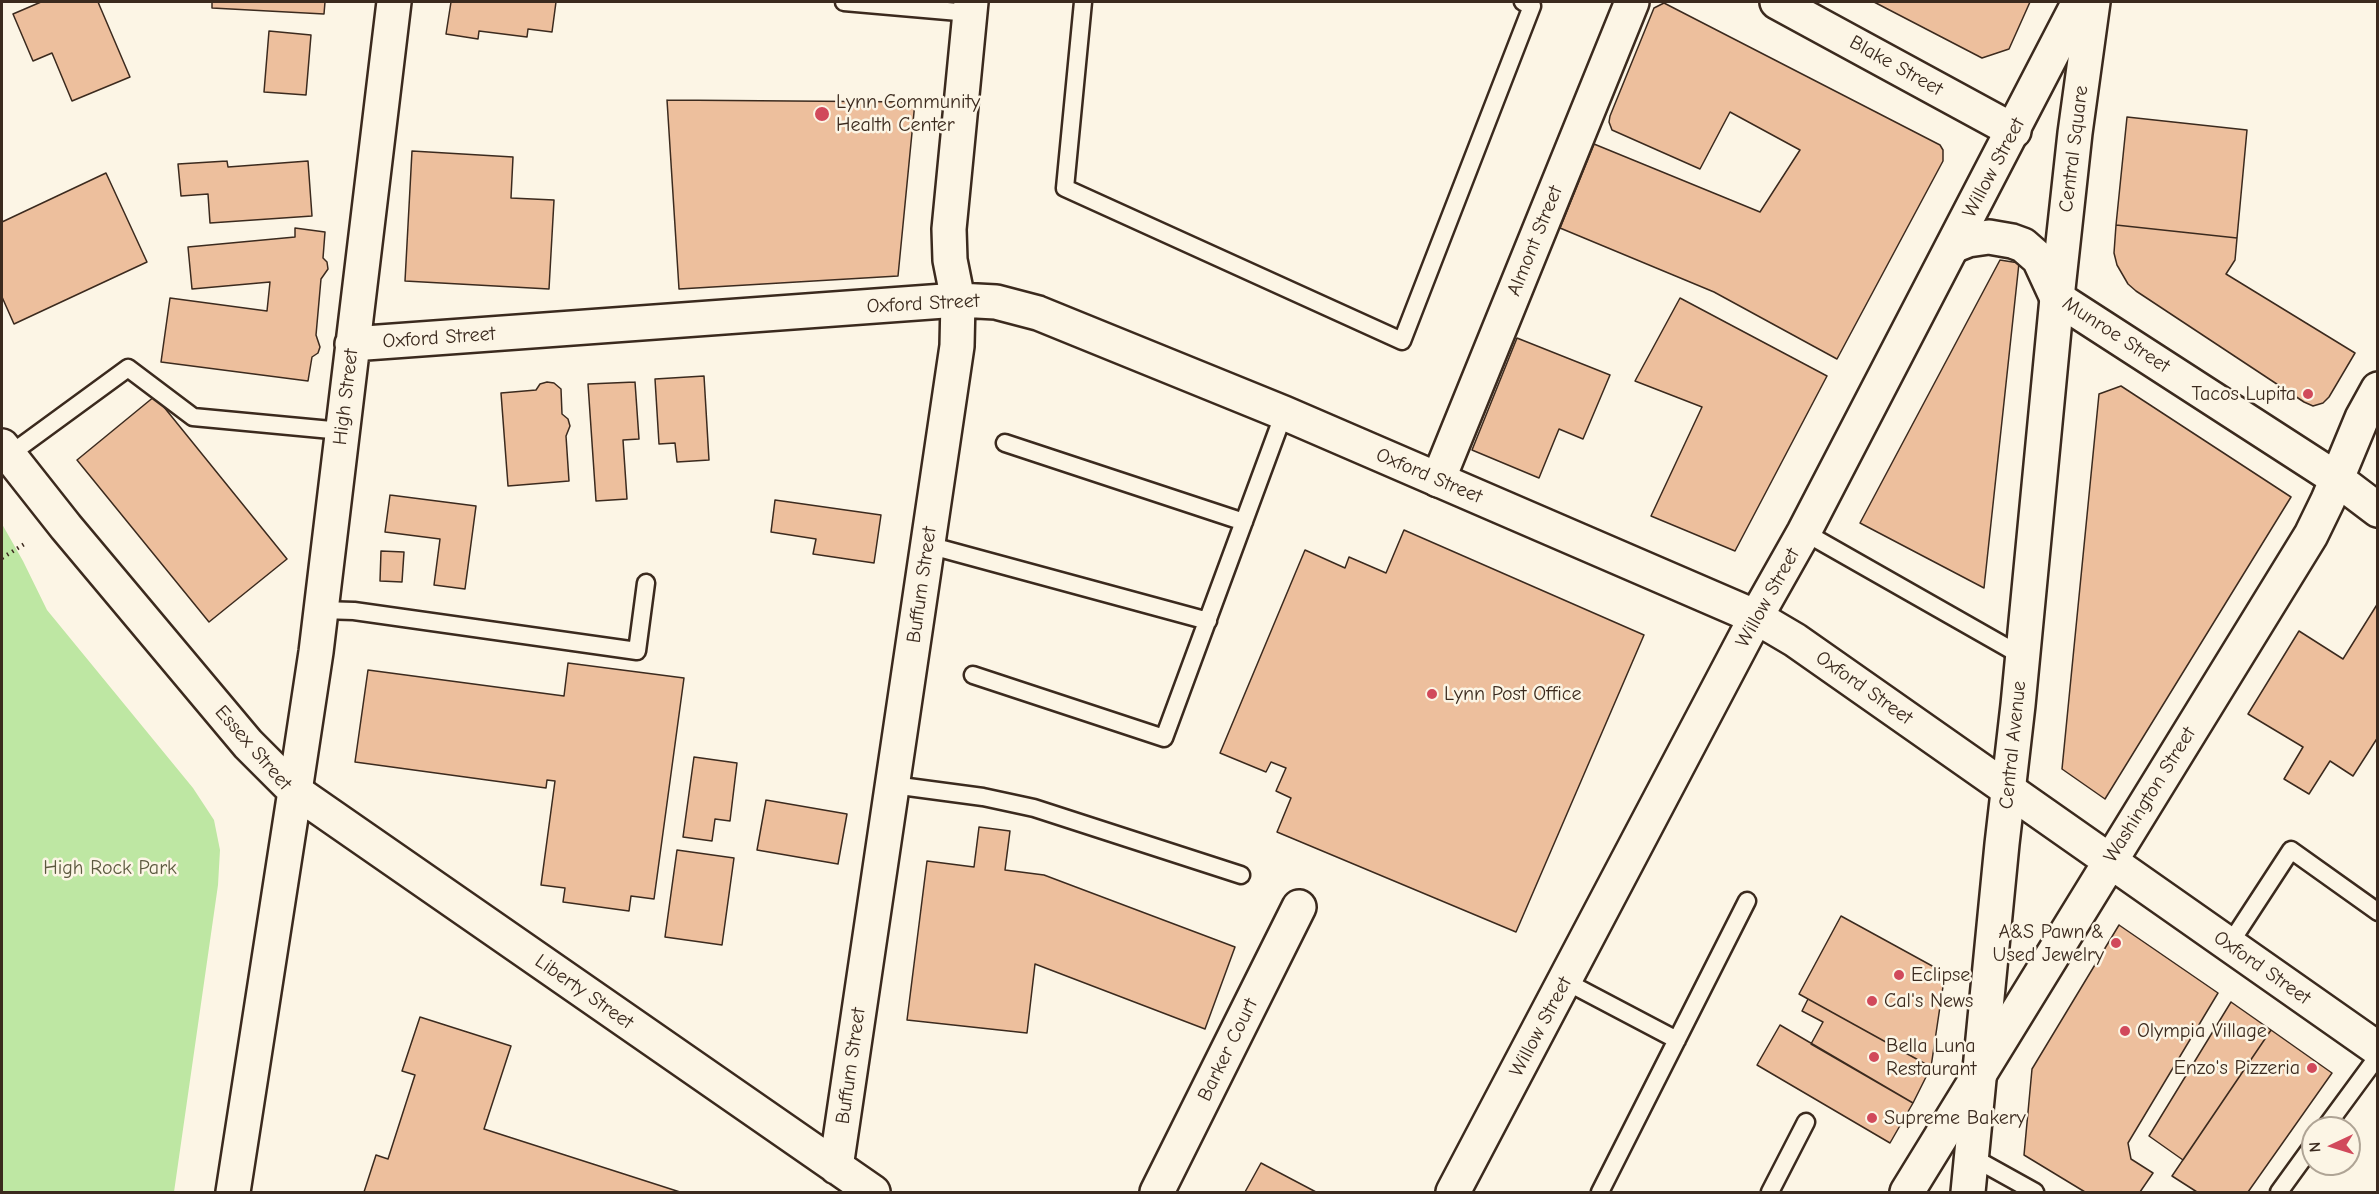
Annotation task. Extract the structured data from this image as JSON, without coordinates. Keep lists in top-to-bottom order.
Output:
{
  "streets": {
    "main road": [
      "Blake Street",
      "Central Square",
      "Willow Street",
      "Almont Street",
      "Oxford Street",
      "Munroe Street",
      "High Street",
      "Buffum Street",
      "Central Avenue",
      "Essex Street",
      "Washington Street",
      "Liberty Street",
      "Barker Court"
    ]
  },
  "crossings": [
    ["Blake Street", "Willow Street"],
    ["Central Square", "Munroe Street"],
    ["Central Square", "Central Avenue"],
    ["Willow Street", "Oxford Street"],
    ["Willow Street", "Munroe Street"],
    ["Almont Street", "Oxford Street"],
    ["Oxford Street", "High Street"],
    ["Oxford Street", "Buffum Street"],
    ["Oxford Street", "Central Avenue"],
    ["Oxford Street", "Washington Street"],
    ["Munroe Street", "Central Avenue"],
    ["Munroe Street", "Washington Street"],
    ["High Street", "Essex Street"],
    ["High Street", "Liberty Street"],
    ["Buffum Street", "Liberty Street"],
    ["Central Avenue", "Washington Street"],
    ["Essex Street", "Liberty Street"]
  ],
  "parks": ["High Rock Park"],
  "places": [
    "Lynn Community Health Center",
    "Tacos Lupita",
    "Lynn Post Office",
    "A&S Pawn & Used Jewelry",
    "Eclipse",
    "Cal's News",
    "Olympia Village",
    "Bella Luna Restaurant",
    "Enzo's Pizzeria",
    "Supreme Bakery"
  ],
  "north": "left"
}
